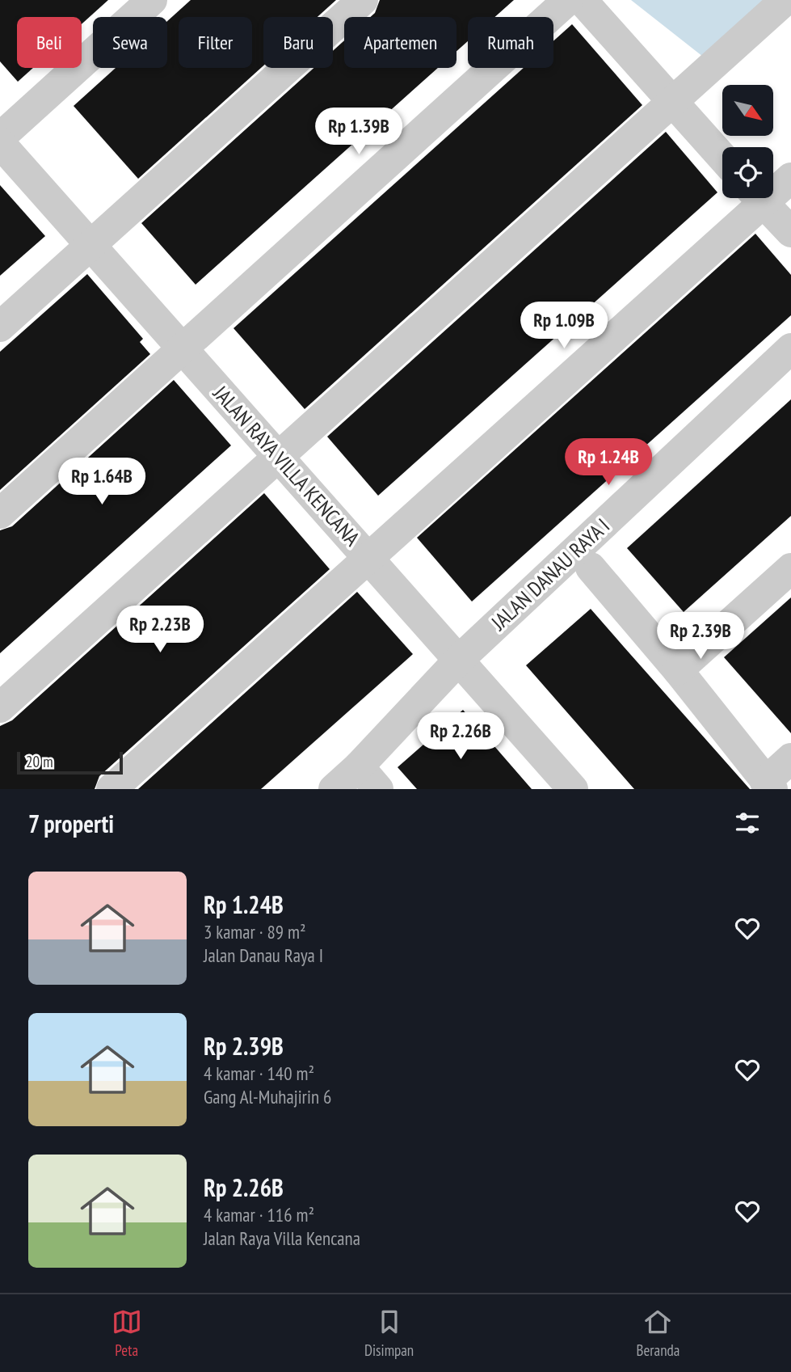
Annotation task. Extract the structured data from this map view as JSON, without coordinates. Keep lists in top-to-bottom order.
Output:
{
  "streets": {
    "street": ["JALAN RAYA VILLA KENCANA", "JALAN DANAU RAYA I"]
  },
  "crossings": [
    ["JALAN RAYA VILLA KENCANA", "JALAN DANAU RAYA I"]
  ],
  "scale_bar": "20 m",
  "north": "bottom right",
  "page": {
    "chip": [
      "Beli",
      "Sewa",
      "Filter",
      "Baru",
      "Apartemen",
      "Rumah"
    ],
    "price": [
      "Rp 1.39B",
      "Rp 1.09B",
      "Rp 1.24B",
      "Rp 1.64B",
      "Rp 2.23B",
      "Rp 2.39B",
      "Rp 2.26B"
    ],
    "scale": "20 m",
    "heading": "7 properti",
    "list": [
      {
        "name": "Rp 1.24B",
        "note": "3 kamar · 89 m² · Jalan Danau Raya I"
      },
      {
        "name": "Rp 2.39B",
        "note": "4 kamar · 140 m² · Gang Al-Muhajirin 6"
      },
      {
        "name": "Rp 2.26B",
        "note": "4 kamar · 116 m² · Jalan Raya Villa Kencana"
      }
    ],
    "tabs": ["Peta", "Disimpan", "Beranda"]
  }
}
